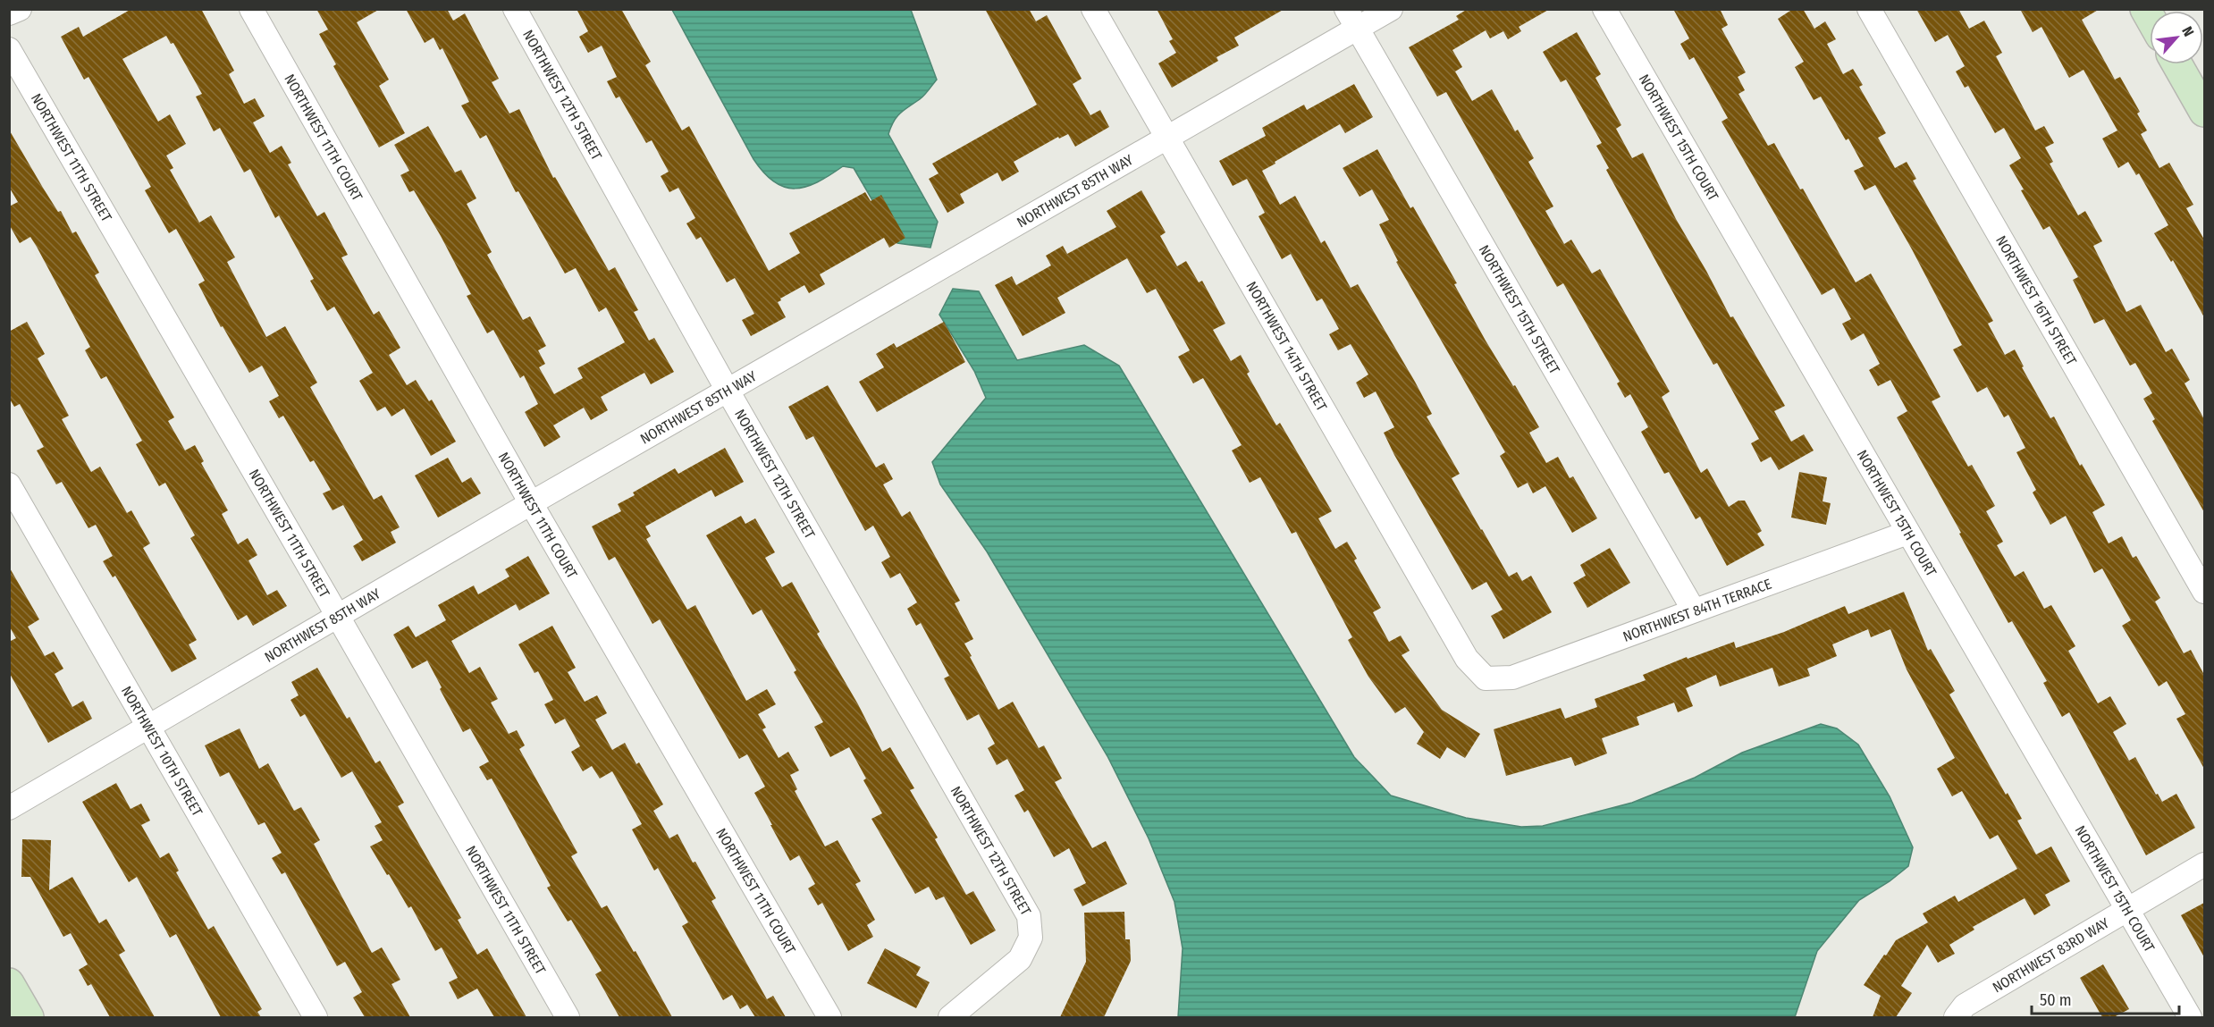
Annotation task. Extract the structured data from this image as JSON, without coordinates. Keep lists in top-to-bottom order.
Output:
{
  "streets": {
    "street": [
      "NORTHWEST 12TH STREET",
      "NORTHWEST 11TH COURT",
      "NORTHWEST 15TH COURT",
      "NORTHWEST 11TH STREET",
      "NORTHWEST 85TH WAY",
      "NORTHWEST 16TH STREET",
      "NORTHWEST 15TH STREET",
      "NORTHWEST 14TH STREET",
      "NORTHWEST 84TH TERRACE",
      "NORTHWEST 10TH STREET",
      "NORTHWEST 83RD WAY"
    ]
  },
  "crossings": [
    ["NORTHWEST 12TH STREET", "NORTHWEST 85TH WAY"],
    ["NORTHWEST 11TH COURT", "NORTHWEST 85TH WAY"],
    ["NORTHWEST 15TH COURT", "NORTHWEST 84TH TERRACE"],
    ["NORTHWEST 15TH COURT", "NORTHWEST 83RD WAY"],
    ["NORTHWEST 11TH STREET", "NORTHWEST 85TH WAY"],
    ["NORTHWEST 85TH WAY", "NORTHWEST 15TH STREET"],
    ["NORTHWEST 85TH WAY", "NORTHWEST 14TH STREET"],
    ["NORTHWEST 85TH WAY", "NORTHWEST 10TH STREET"],
    ["NORTHWEST 15TH STREET", "NORTHWEST 84TH TERRACE"],
    ["NORTHWEST 14TH STREET", "NORTHWEST 84TH TERRACE"]
  ],
  "scale_bar": "50 m",
  "north": "top right"
}
